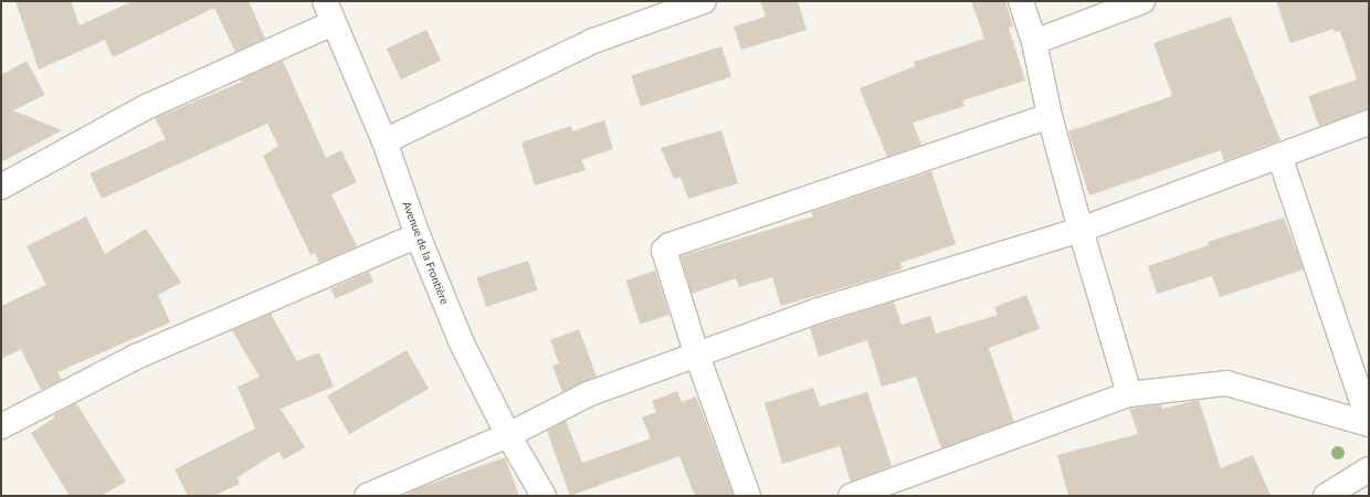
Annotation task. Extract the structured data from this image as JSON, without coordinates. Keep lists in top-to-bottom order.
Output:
{
  "streets": {
    "street": ["Avenue de la Frontière"]
  }
}
